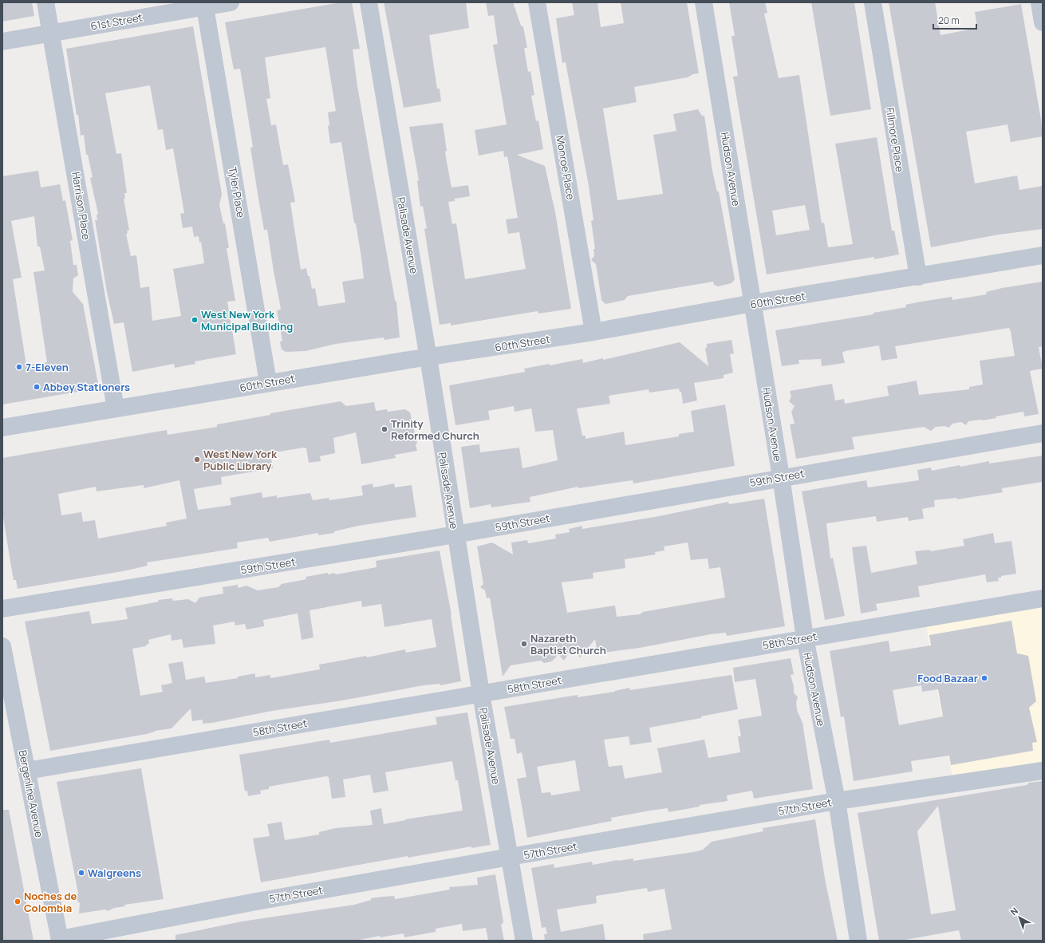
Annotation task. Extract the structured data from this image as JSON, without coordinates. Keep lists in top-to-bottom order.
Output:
{
  "streets": {
    "street": [
      "61st Street",
      "Fillmore Place",
      "Monroe Place",
      "Hudson Avenue",
      "Tyler Place",
      "Harrison Place",
      "Palisade Avenue",
      "60th Street",
      "59th Street",
      "58th Street",
      "Bergenline Avenue",
      "57th Street"
    ]
  },
  "crossings": [
    ["61st Street", "Tyler Place"],
    ["61st Street", "Harrison Place"],
    ["Fillmore Place", "60th Street"],
    ["Monroe Place", "60th Street"],
    ["Hudson Avenue", "60th Street"],
    ["Hudson Avenue", "59th Street"],
    ["Hudson Avenue", "58th Street"],
    ["Hudson Avenue", "57th Street"],
    ["Tyler Place", "60th Street"],
    ["Harrison Place", "60th Street"],
    ["Palisade Avenue", "60th Street"],
    ["Palisade Avenue", "59th Street"],
    ["Palisade Avenue", "58th Street"],
    ["Palisade Avenue", "57th Street"],
    ["58th Street", "Bergenline Avenue"],
    ["Bergenline Avenue", "57th Street"]
  ],
  "places": [
    "West New York Municipal Building",
    "7-Eleven",
    "Abbey Stationers",
    "Trinity Reformed Church",
    "West New York Public Library",
    "Nazareth Baptist Church",
    "Food Bazaar",
    "Walgreens",
    "Noches de Colombia"
  ],
  "scale_bar": "20 m",
  "north": "top left"
}
